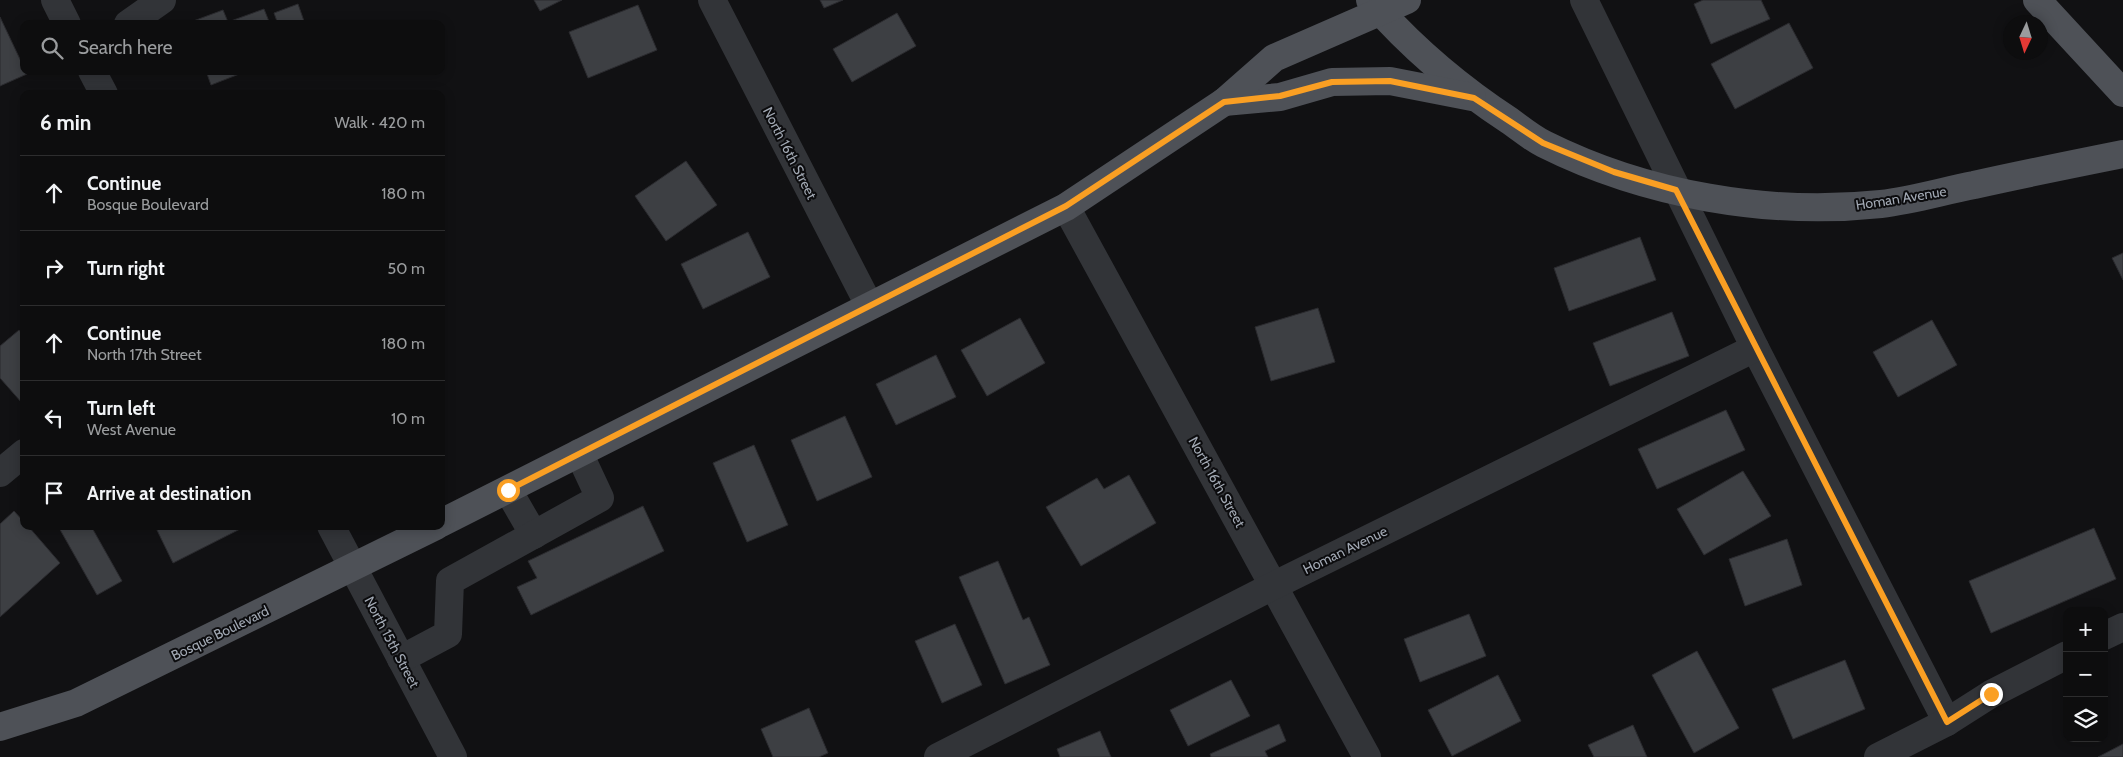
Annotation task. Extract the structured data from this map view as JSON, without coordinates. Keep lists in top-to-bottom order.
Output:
{
  "streets": {
    "main road": ["Homan Avenue", "Bosque Boulevard"],
    "street": ["North 16th Street", "North 15th Street"]
  },
  "crossings": [
    ["North 16th Street", "Homan Avenue"],
    ["Bosque Boulevard", "North 15th Street"]
  ],
  "north": "bottom",
  "page": {
    "search": "Search here",
    "heading": ["6 min", "Walk · 420 m"],
    "list": [
      ["Continue", "Bosque Boulevard", "180 m"],
      ["Turn right", "50 m"],
      ["Continue", "North 17th Street", "180 m"],
      ["Turn left", "West Avenue", "10 m"],
      "Arrive at destination"
    ],
    "map_buttons": ["+", "−"]
  }
}
